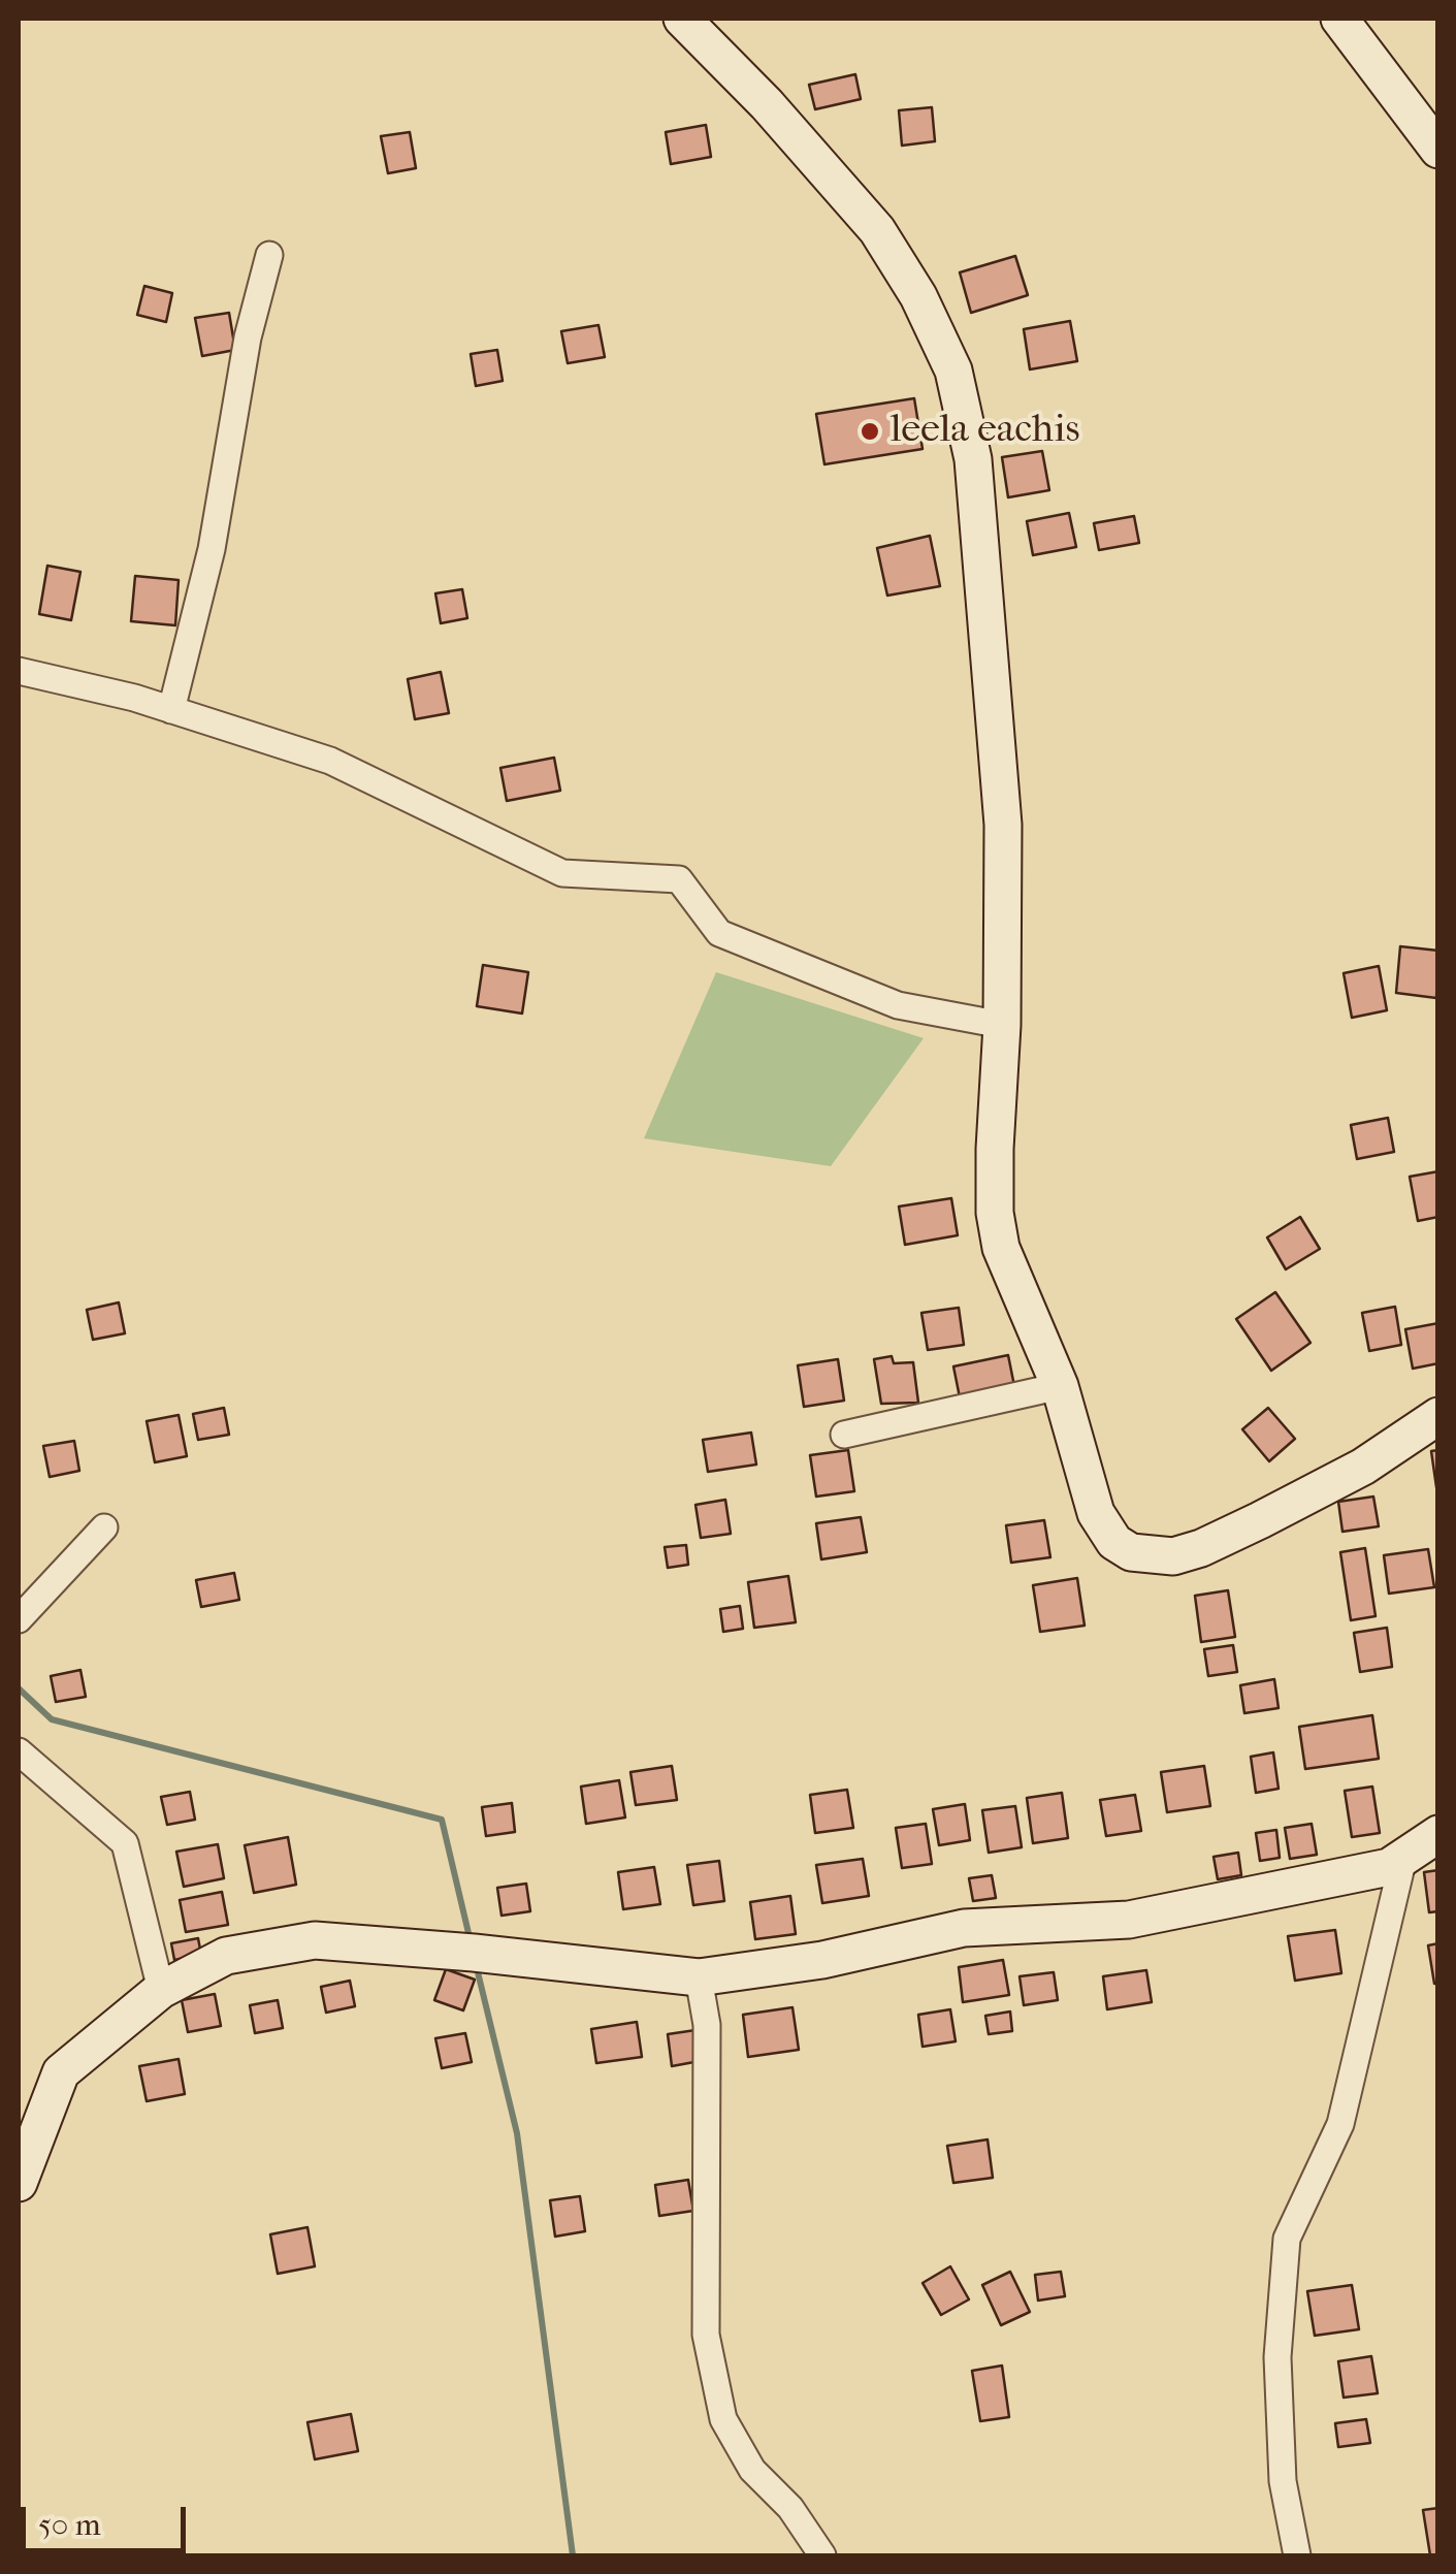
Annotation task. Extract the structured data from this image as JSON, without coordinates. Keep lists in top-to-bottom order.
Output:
{
  "places": ["leela eachis"],
  "scale_bar": "50 m"
}
